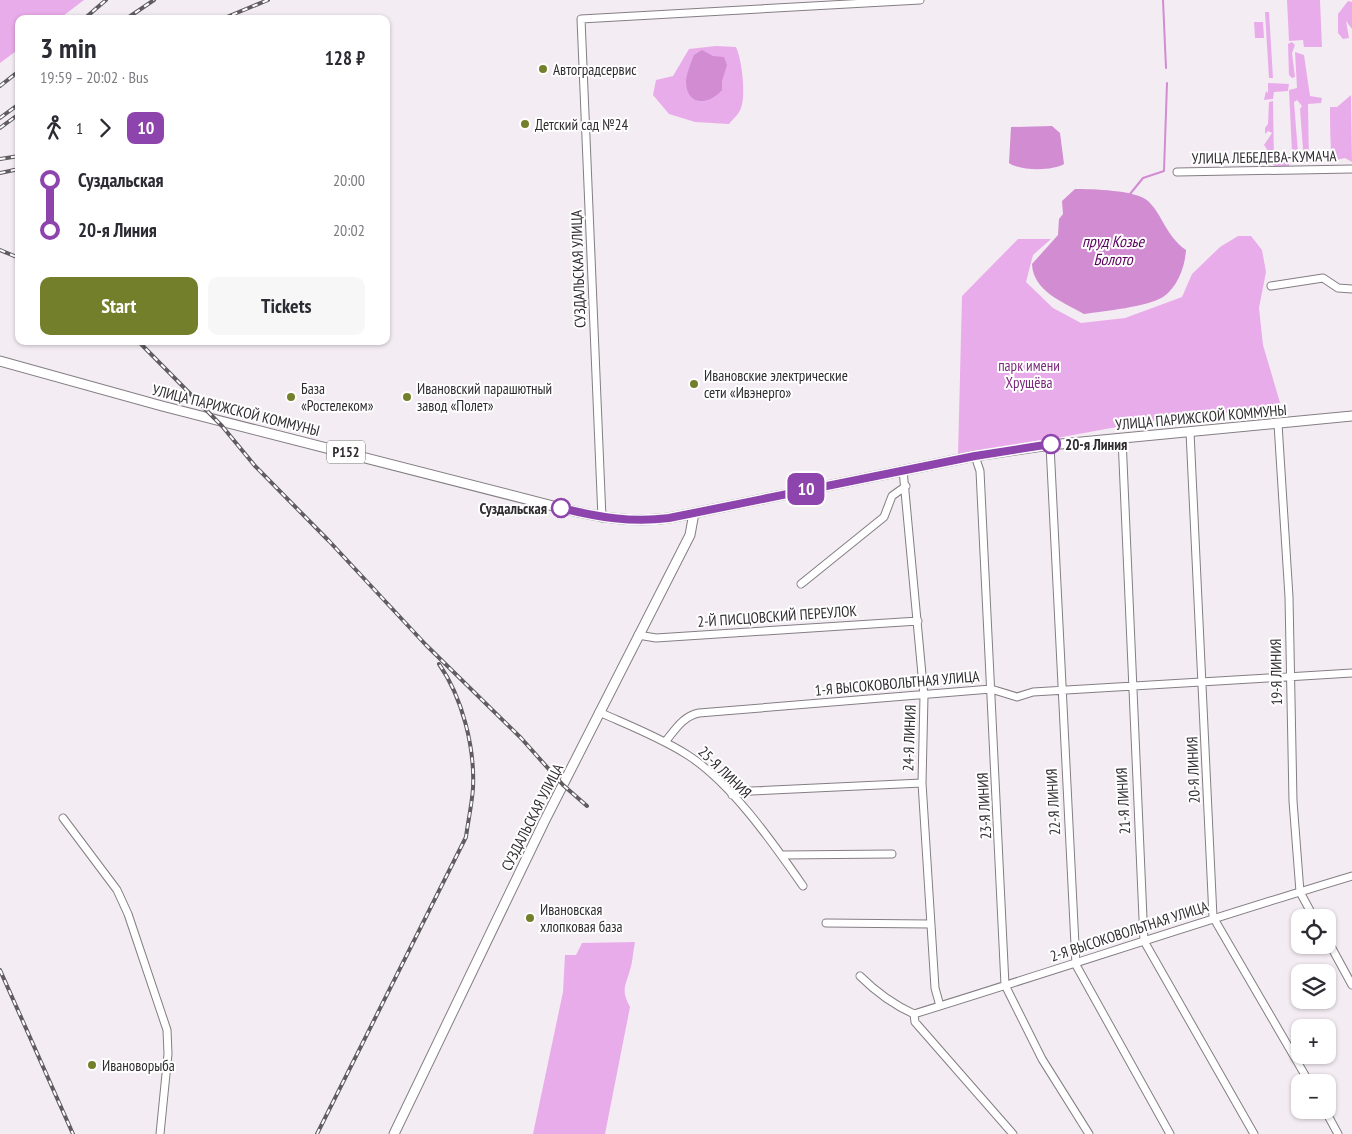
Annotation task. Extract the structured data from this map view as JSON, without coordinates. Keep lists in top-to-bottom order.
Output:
{
  "streets": {
    "main road": ["СУЗДАЛЬСКАЯ УЛИЦА", "УЛИЦА ПАРИЖСКОЙ КОММУНЫ", "Р152"],
    "street": [
      "УЛИЦА ЛЕБЕДЕВА-КУМАЧА",
      "2-Й ПИСЦОВСКИЙ ПЕРЕУЛОК",
      "19-Я ЛИНИЯ",
      "1-Я ВЫСОКОВОЛЬТНАЯ УЛИЦА",
      "24-Я ЛИНИЯ",
      "20-Я ЛИНИЯ",
      "25-Я ЛИНИЯ",
      "21-Я ЛИНИЯ",
      "22-Я ЛИНИЯ",
      "23-Я ЛИНИЯ",
      "2-Я ВЫСОКОВОЛЬТНАЯ УЛИЦА"
    ]
  },
  "crossings": [
    ["СУЗДАЛЬСКАЯ УЛИЦА", "УЛИЦА ПАРИЖСКОЙ КОММУНЫ"],
    ["СУЗДАЛЬСКАЯ УЛИЦА", "2-Й ПИСЦОВСКИЙ ПЕРЕУЛОК"],
    ["СУЗДАЛЬСКАЯ УЛИЦА", "25-Я ЛИНИЯ"],
    ["УЛИЦА ПАРИЖСКОЙ КОММУНЫ", "19-Я ЛИНИЯ"],
    ["УЛИЦА ПАРИЖСКОЙ КОММУНЫ", "24-Я ЛИНИЯ"],
    ["УЛИЦА ПАРИЖСКОЙ КОММУНЫ", "20-Я ЛИНИЯ"],
    ["УЛИЦА ПАРИЖСКОЙ КОММУНЫ", "21-Я ЛИНИЯ"],
    ["УЛИЦА ПАРИЖСКОЙ КОММУНЫ", "22-Я ЛИНИЯ"],
    ["УЛИЦА ПАРИЖСКОЙ КОММУНЫ", "23-Я ЛИНИЯ"],
    ["2-Й ПИСЦОВСКИЙ ПЕРЕУЛОК", "24-Я ЛИНИЯ"],
    ["19-Я ЛИНИЯ", "1-Я ВЫСОКОВОЛЬТНАЯ УЛИЦА"],
    ["19-Я ЛИНИЯ", "2-Я ВЫСОКОВОЛЬТНАЯ УЛИЦА"],
    ["1-Я ВЫСОКОВОЛЬТНАЯ УЛИЦА", "24-Я ЛИНИЯ"],
    ["1-Я ВЫСОКОВОЛЬТНАЯ УЛИЦА", "20-Я ЛИНИЯ"],
    ["1-Я ВЫСОКОВОЛЬТНАЯ УЛИЦА", "25-Я ЛИНИЯ"],
    ["1-Я ВЫСОКОВОЛЬТНАЯ УЛИЦА", "21-Я ЛИНИЯ"],
    ["1-Я ВЫСОКОВОЛЬТНАЯ УЛИЦА", "22-Я ЛИНИЯ"],
    ["1-Я ВЫСОКОВОЛЬТНАЯ УЛИЦА", "23-Я ЛИНИЯ"],
    ["24-Я ЛИНИЯ", "2-Я ВЫСОКОВОЛЬТНАЯ УЛИЦА"],
    ["20-Я ЛИНИЯ", "2-Я ВЫСОКОВОЛЬТНАЯ УЛИЦА"],
    ["21-Я ЛИНИЯ", "2-Я ВЫСОКОВОЛЬТНАЯ УЛИЦА"],
    ["22-Я ЛИНИЯ", "2-Я ВЫСОКОВОЛЬТНАЯ УЛИЦА"],
    ["23-Я ЛИНИЯ", "2-Я ВЫСОКОВОЛЬТНАЯ УЛИЦА"]
  ],
  "water": ["пруд Козье Болото"],
  "parks": ["парк имени Хрущёва"],
  "places": [
    "Автоградсервис",
    "Детский сад №24",
    "Ивановские электрические сети «Ивэнерго»",
    "База «Ростелеком»",
    "Ивановский парашютный завод «Полет»",
    "20-я Линия",
    "Суздальская",
    "Ивановская хлопковая база",
    "Ивановорыба"
  ],
  "lines": ["bus line 10"],
  "page": {
    "on_map": "10",
    "heading": ["3 min", "19:59 – 20:02 · Bus", "128 ₽"],
    "legs": ["1", "10"],
    "list": [
      {
        "name": "Суздальская",
        "value": "20:00"
      },
      {
        "name": "20-я Линия",
        "value": "20:02"
      }
    ],
    "buttons": ["Start", "Tickets"],
    "map_buttons": ["+", "−"]
  }
}
